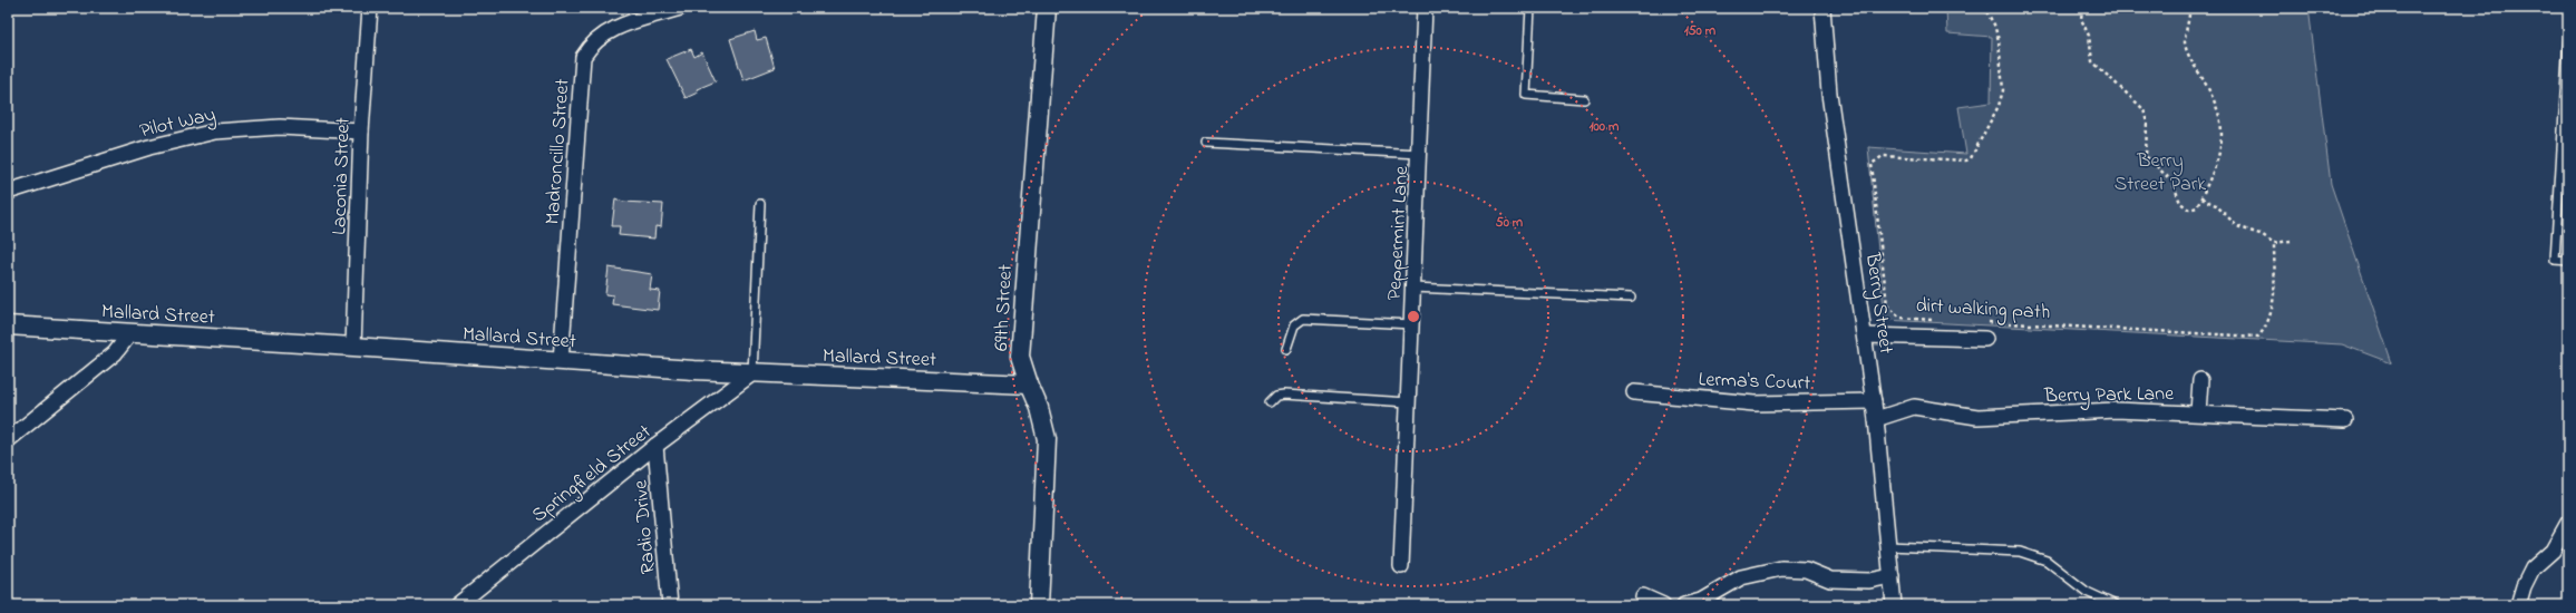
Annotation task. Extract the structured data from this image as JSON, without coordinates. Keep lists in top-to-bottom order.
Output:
{
  "streets": {
    "street": [
      "Pilot Way",
      "Madroncillo Street",
      "Laconia Street",
      "Peppermint Lane",
      "Berry Street",
      "69th Street",
      "Mallard Street",
      "Lerma's Court",
      "Berry Park Lane",
      "Springfield Street",
      "Radio Drive"
    ],
    "path": ["dirt walking path"]
  },
  "crossings": [
    ["Pilot Way", "Laconia Street"],
    ["Madroncillo Street", "Mallard Street"],
    ["Laconia Street", "Mallard Street"],
    ["Berry Street", "Lerma's Court"],
    ["Berry Street", "Berry Park Lane"],
    ["69th Street", "Mallard Street"],
    ["Mallard Street", "Springfield Street"],
    ["Springfield Street", "Radio Drive"]
  ],
  "parks": ["Berry Street Park"],
  "rings": ["150 m", "100 m", "50 m"]
}
